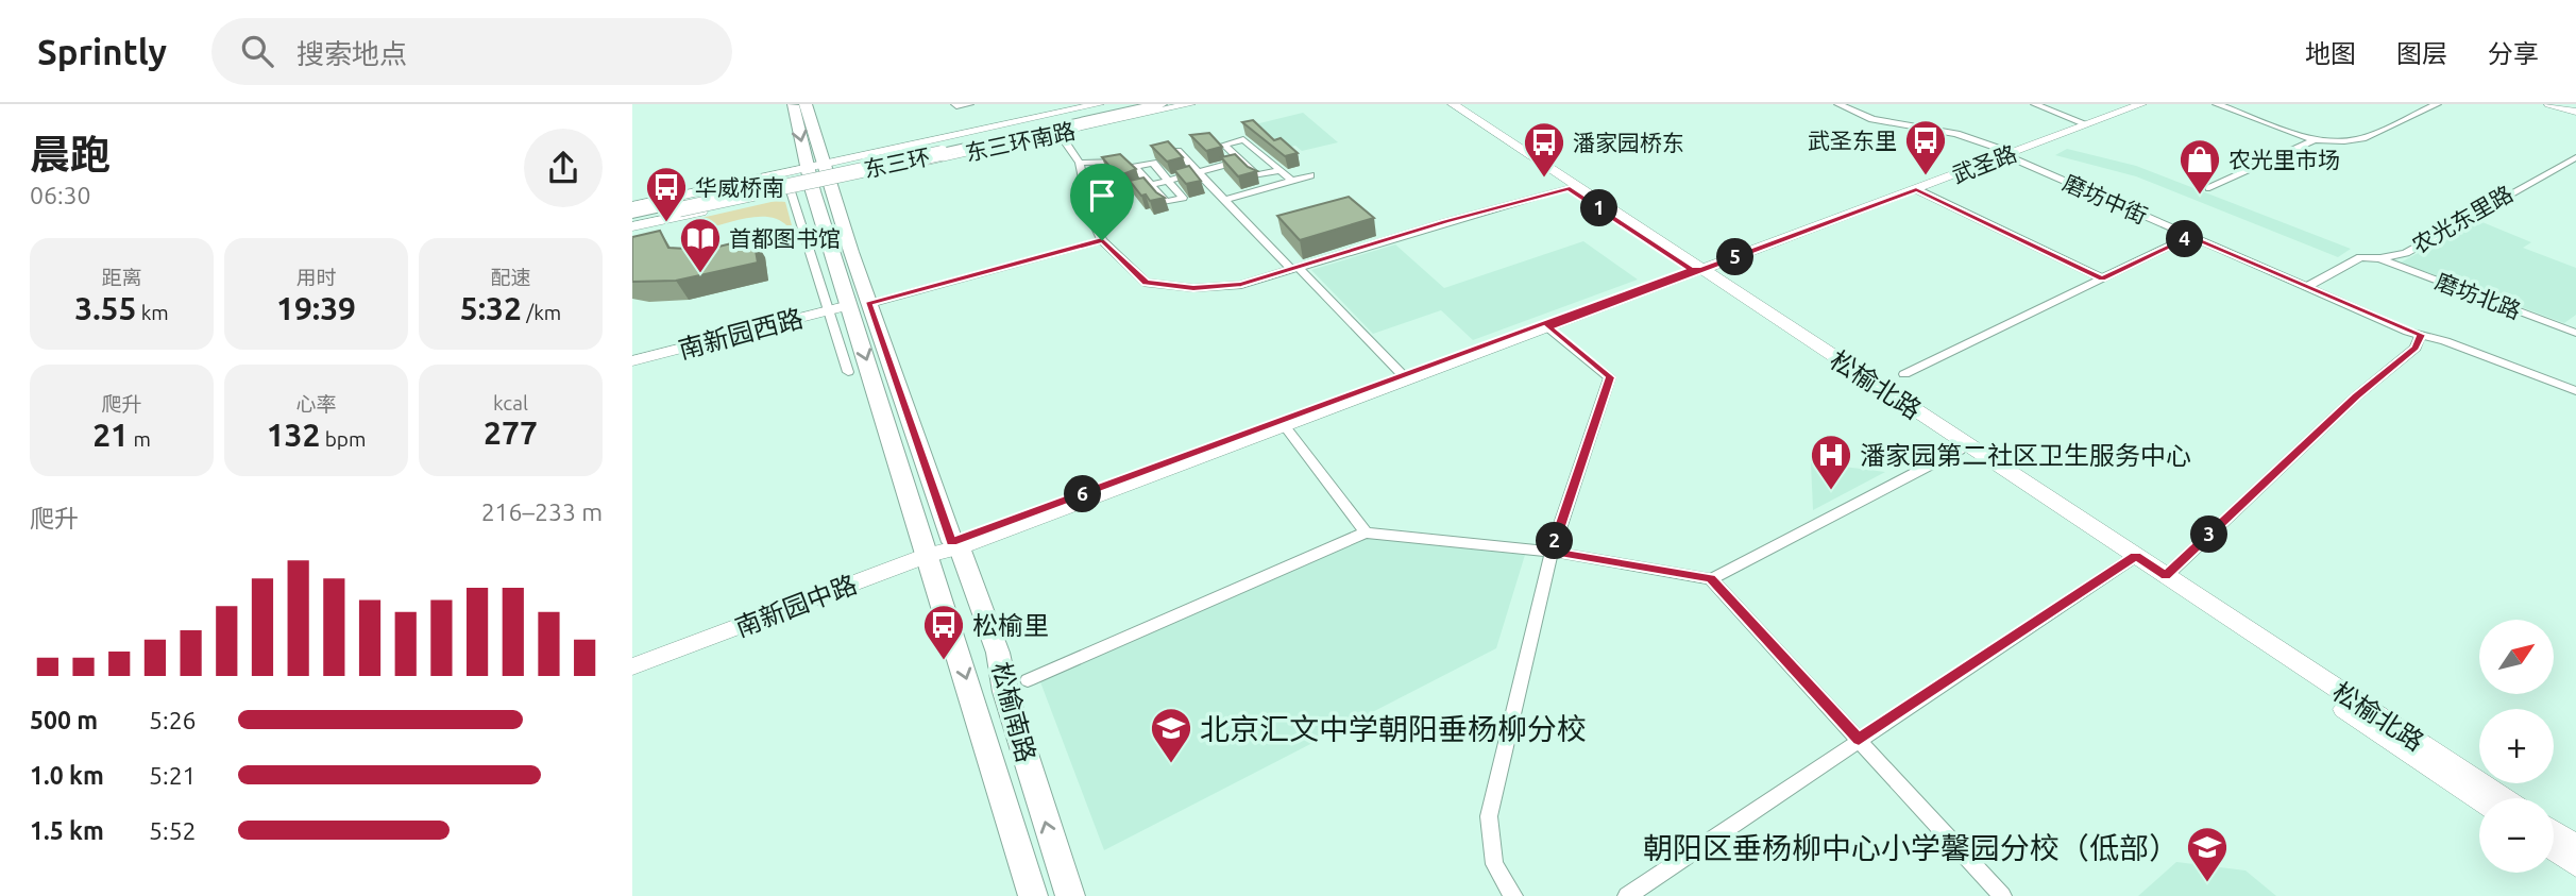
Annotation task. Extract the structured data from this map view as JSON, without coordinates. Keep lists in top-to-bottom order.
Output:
{
  "streets": {
    "highway": ["东三环"],
    "main road": ["松榆南路"],
    "street": [
      "东三环南路",
      "武圣路",
      "磨坊中街",
      "农光东里路",
      "磨坊北路",
      "南新园西路",
      "松榆北路",
      "南新园中路"
    ]
  },
  "crossings": [
    ["东三环南路", "松榆南路"],
    ["武圣路", "磨坊中街"],
    ["武圣路", "松榆北路"],
    ["武圣路", "南新园中路"],
    ["武圣路", "松榆南路"],
    ["磨坊中街", "农光东里路"],
    ["农光东里路", "磨坊北路"],
    ["南新园西路", "松榆南路"],
    ["南新园中路", "松榆南路"]
  ],
  "places": {
    "bus stop": [
      "武圣东里",
      "潘家园桥东",
      "华威桥南",
      "松榆里"
    ],
    "shop": ["农光里市场"],
    "library": ["首都图书馆"],
    "hospital": ["潘家园第二社区卫生服务中心"],
    "school or university": ["北京汇文中学朝阳垂杨柳分校", "朝阳区垂杨柳中心小学馨园分校（低部）"]
  },
  "north": "top right",
  "page": {
    "header": "Sprintly",
    "search": "搜索地点",
    "nav": ["地图", "图层", "分享"],
    "heading": ["晨跑", "06:30"],
    "pins": [
      "1",
      "4",
      "5",
      "6",
      "3",
      "2"
    ],
    "stats": [
      ["距离", "3.55 km"],
      ["用时", "19:39"],
      ["配速", "5:32 /km"],
      ["爬升", "21 m"],
      ["心率", "132 bpm"],
      ["kcal", "277"]
    ],
    "chart": ["爬升", "216–233 m"],
    "map_buttons": ["+", "−"],
    "list": [
      {
        "name": "500 m",
        "note": "5:26"
      },
      {
        "name": "1.0 km",
        "note": "5:21"
      },
      {
        "name": "1.5 km",
        "note": "5:52"
      }
    ]
  }
}
